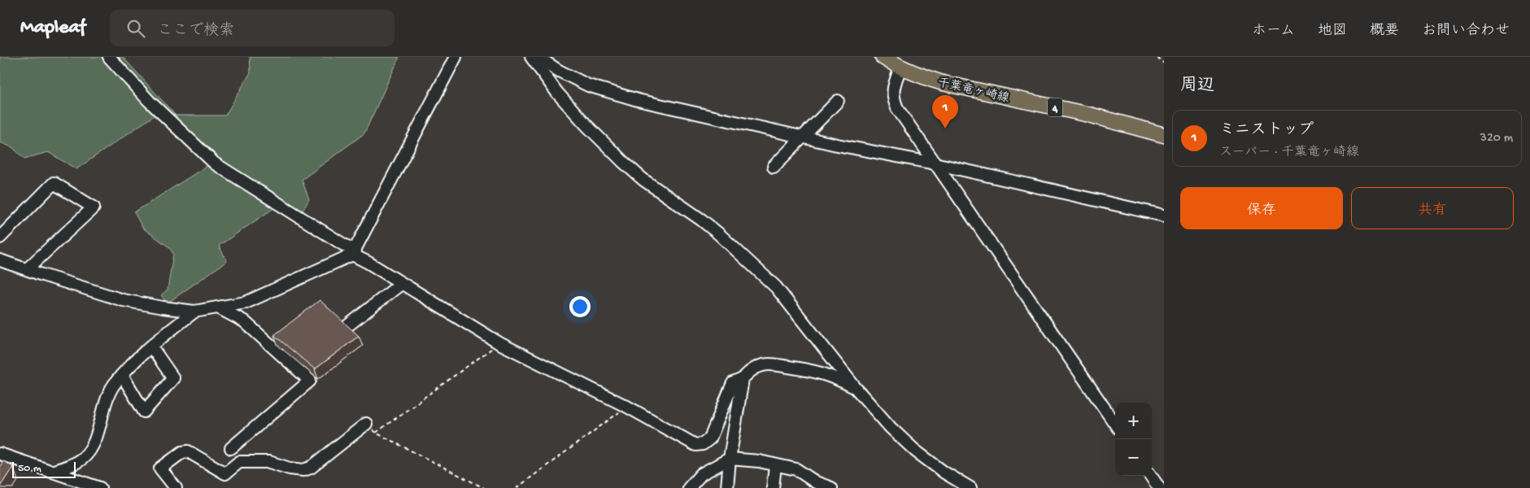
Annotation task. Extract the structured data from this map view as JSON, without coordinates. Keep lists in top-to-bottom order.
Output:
{
  "streets": {
    "main road": ["千葉竜ヶ崎線", "4"]
  },
  "scale_bar": "50 m",
  "page": {
    "header": "Mapleaf",
    "search": "ここで検索",
    "nav": [
      "ホーム",
      "地図",
      "概要",
      "お問い合わせ"
    ],
    "heading": "周辺",
    "pins": "1",
    "list": [
      {
        "mark": "1",
        "name": "ミニストップ",
        "note": "スーパー · 千葉竜ヶ崎線",
        "value": "320 m"
      }
    ],
    "buttons": ["保存", "共有"],
    "map_buttons": ["+", "−"],
    "scale": "50 m"
  }
}
